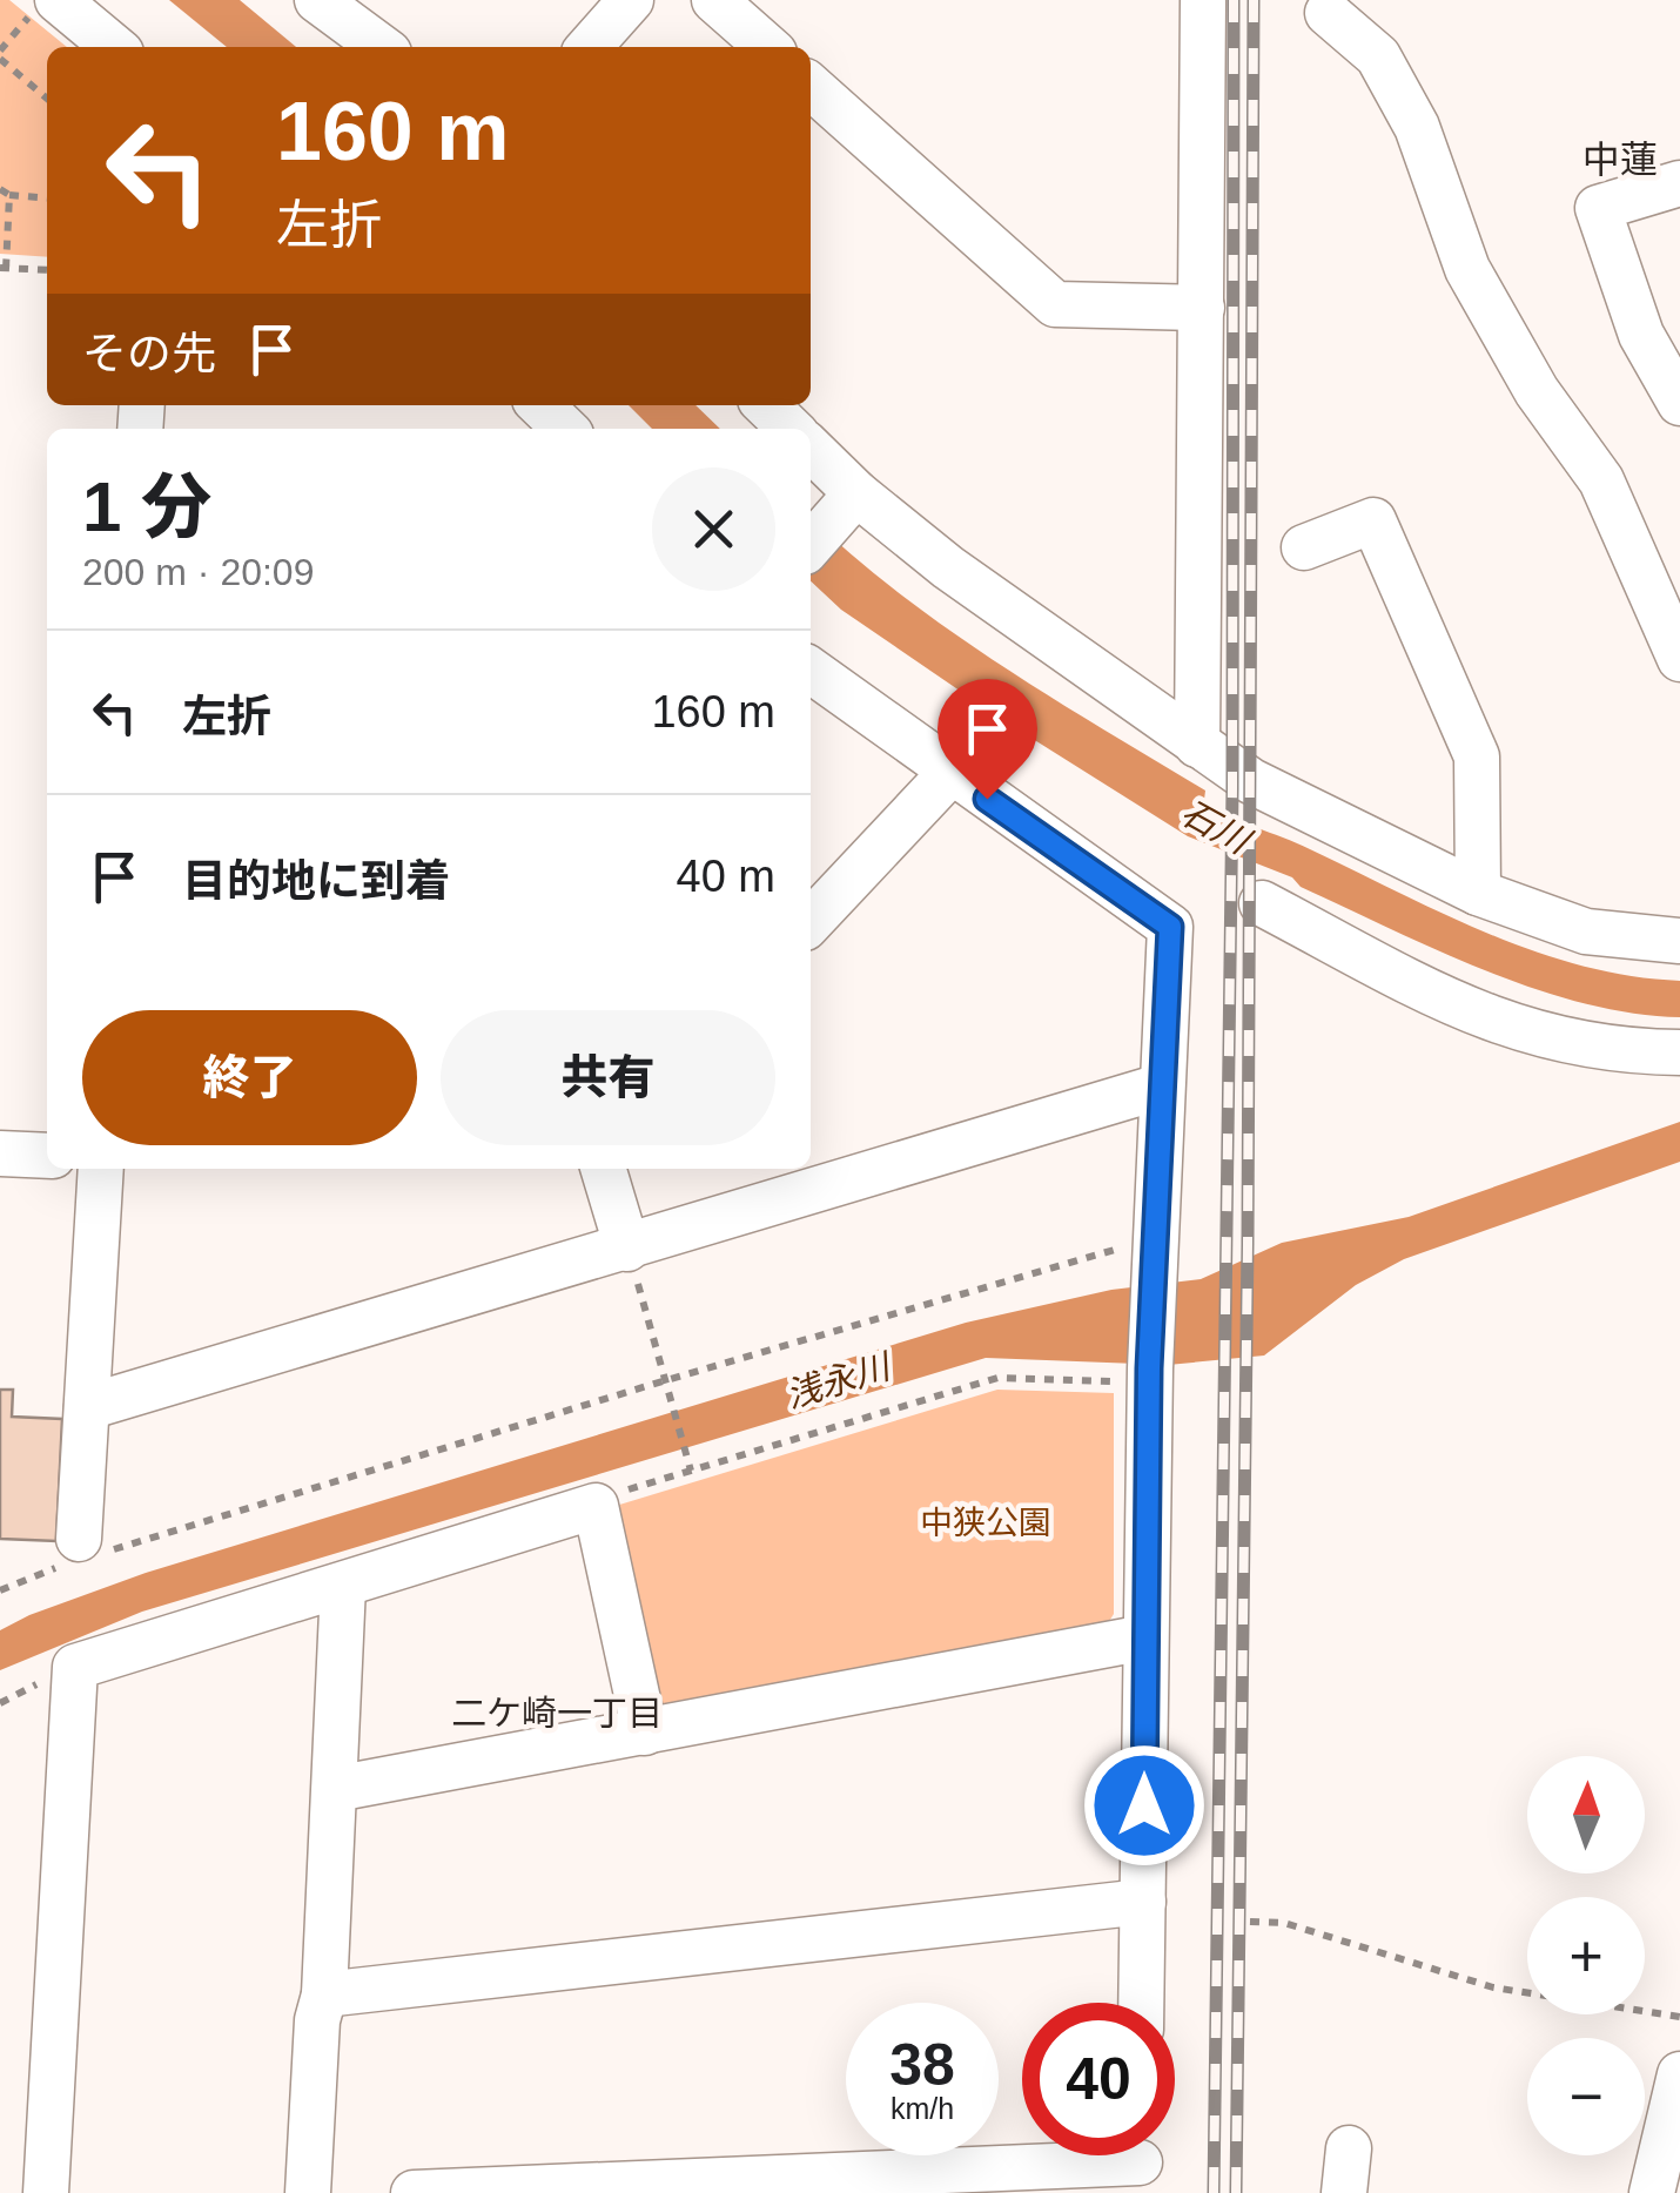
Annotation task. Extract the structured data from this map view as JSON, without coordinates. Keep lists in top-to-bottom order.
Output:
{
  "districts": ["中蓮", "二ケ崎一丁目"],
  "water": ["石川", "浅永川"],
  "parks": ["中狭公園"],
  "north": "top",
  "page": {
    "turn": ["160 m", "左折"],
    "then": "その先",
    "heading": ["1 分", "200 m · 20:09"],
    "list": [
      {
        "name": "左折",
        "value": "160 m"
      },
      {
        "name": "目的地に到着",
        "value": "40 m"
      }
    ],
    "buttons": ["終了", "共有"],
    "map_buttons": ["+", "−"],
    "speed": "38 km/h",
    "limit": "40"
  }
}
